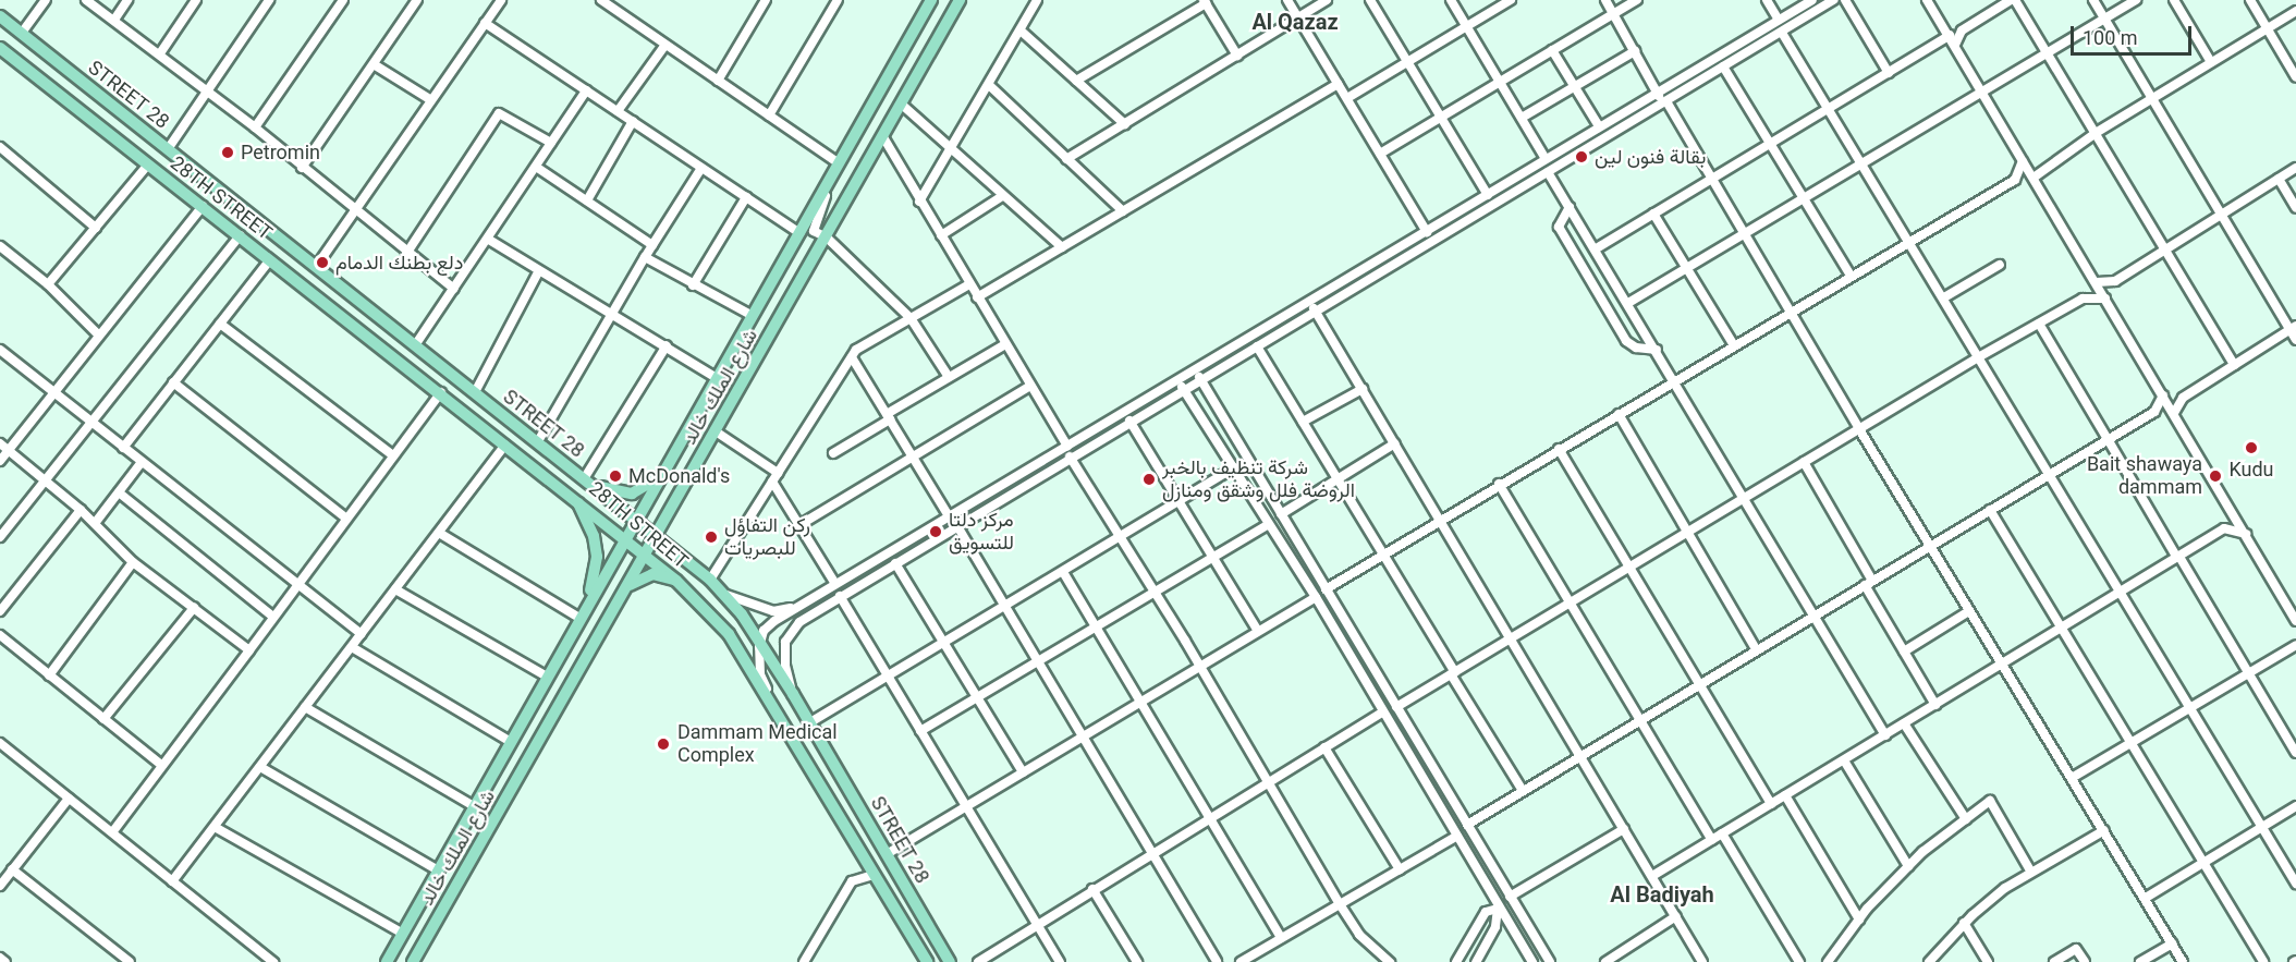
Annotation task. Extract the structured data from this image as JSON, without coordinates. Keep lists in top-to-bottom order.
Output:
{
  "streets": {
    "main road": ["STREET 28", "28TH STREET", "شارع الملك خالد"]
  },
  "crossings": [
    ["STREET 28", "شارع الملك خالد"],
    ["28TH STREET", "شارع الملك خالد"]
  ],
  "districts": ["Al Qazaz", "Al Badiyah"],
  "places": [
    "Petromin",
    "بقالة فنون لين",
    "دلع بطنك الدمام",
    "Kudu",
    "McDonald's",
    "Bait shawaya dammam",
    "شركة تنظيف بالخبر الروضة فلل وشقق ومنازل",
    "مركز دلتا للتسويق",
    "ركن التفاؤل للبصريات",
    "Dammam Medical Complex"
  ],
  "scale_bar": "100 m"
}
